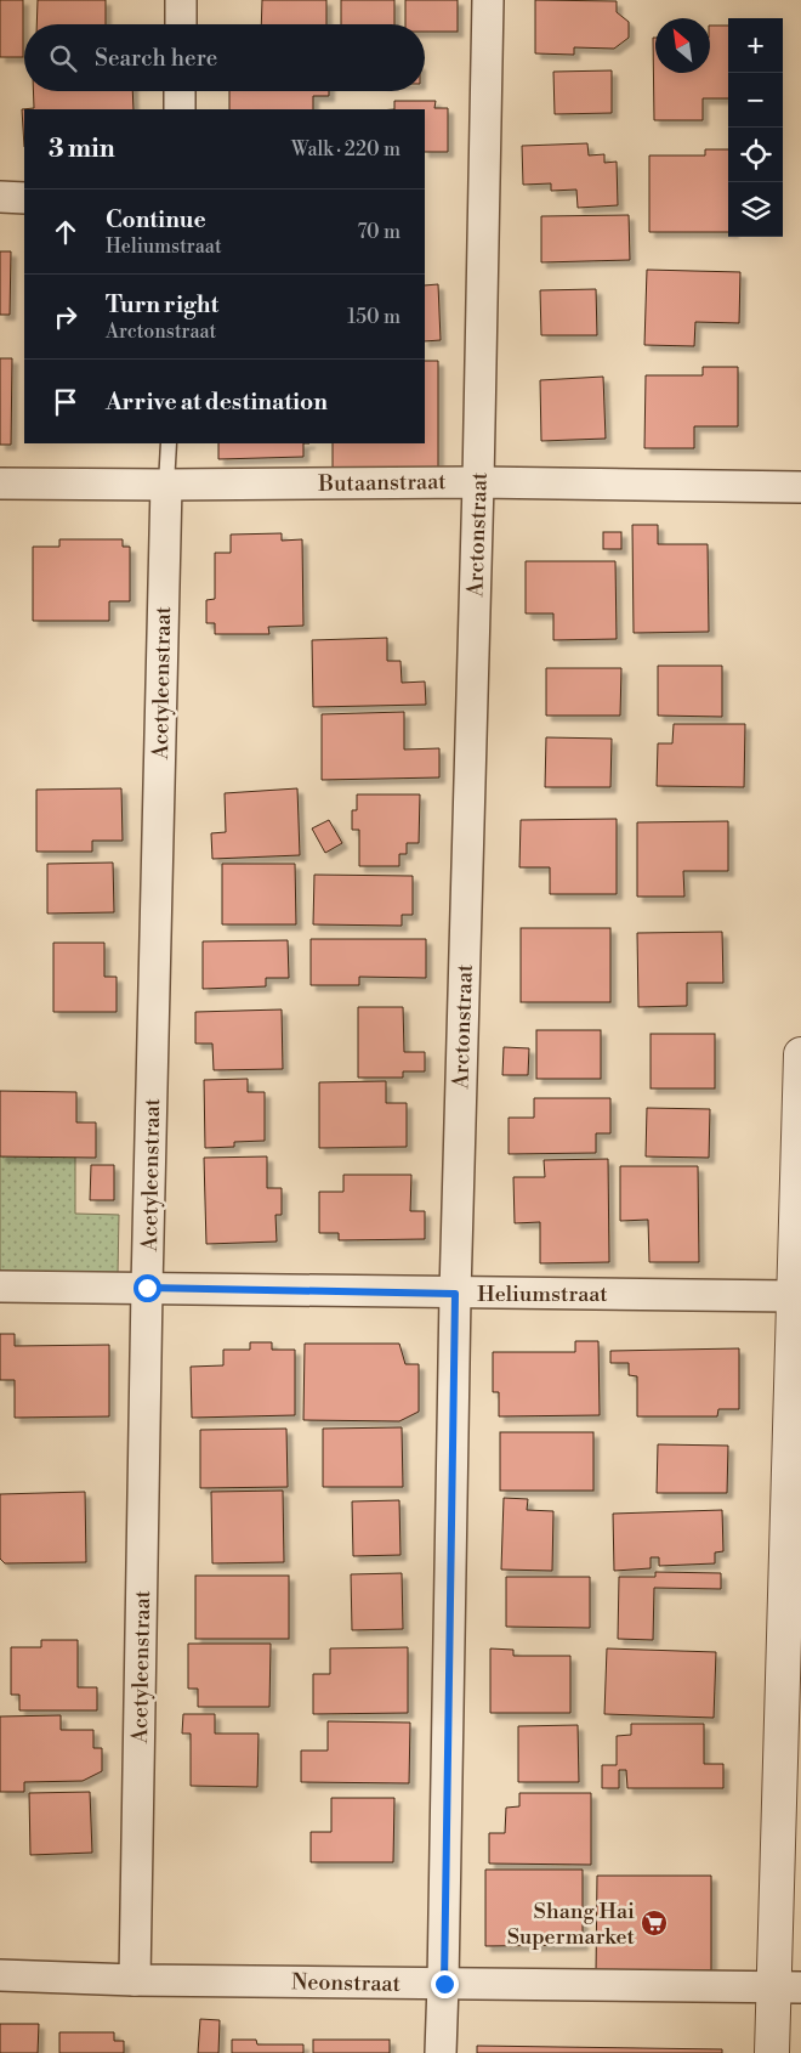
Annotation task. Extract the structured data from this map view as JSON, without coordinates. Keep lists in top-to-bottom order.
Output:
{
  "streets": {
    "street": [
      "Butaanstraat",
      "Arctonstraat",
      "Acetyleenstraat",
      "Heliumstraat",
      "Neonstraat"
    ]
  },
  "crossings": [
    ["Butaanstraat", "Arctonstraat"],
    ["Butaanstraat", "Acetyleenstraat"],
    ["Arctonstraat", "Heliumstraat"],
    ["Arctonstraat", "Neonstraat"],
    ["Acetyleenstraat", "Heliumstraat"],
    ["Acetyleenstraat", "Neonstraat"]
  ],
  "places": {
    "supermarket": ["Shang Hai Supermarket"]
  },
  "north": "top left",
  "page": {
    "map_buttons": ["+", "−"],
    "search": "Search here",
    "heading": ["3 min", "Walk · 220 m"],
    "list": [
      ["Continue", "Heliumstraat", "70 m"],
      ["Turn right", "Arctonstraat", "150 m"],
      "Arrive at destination"
    ]
  }
}
